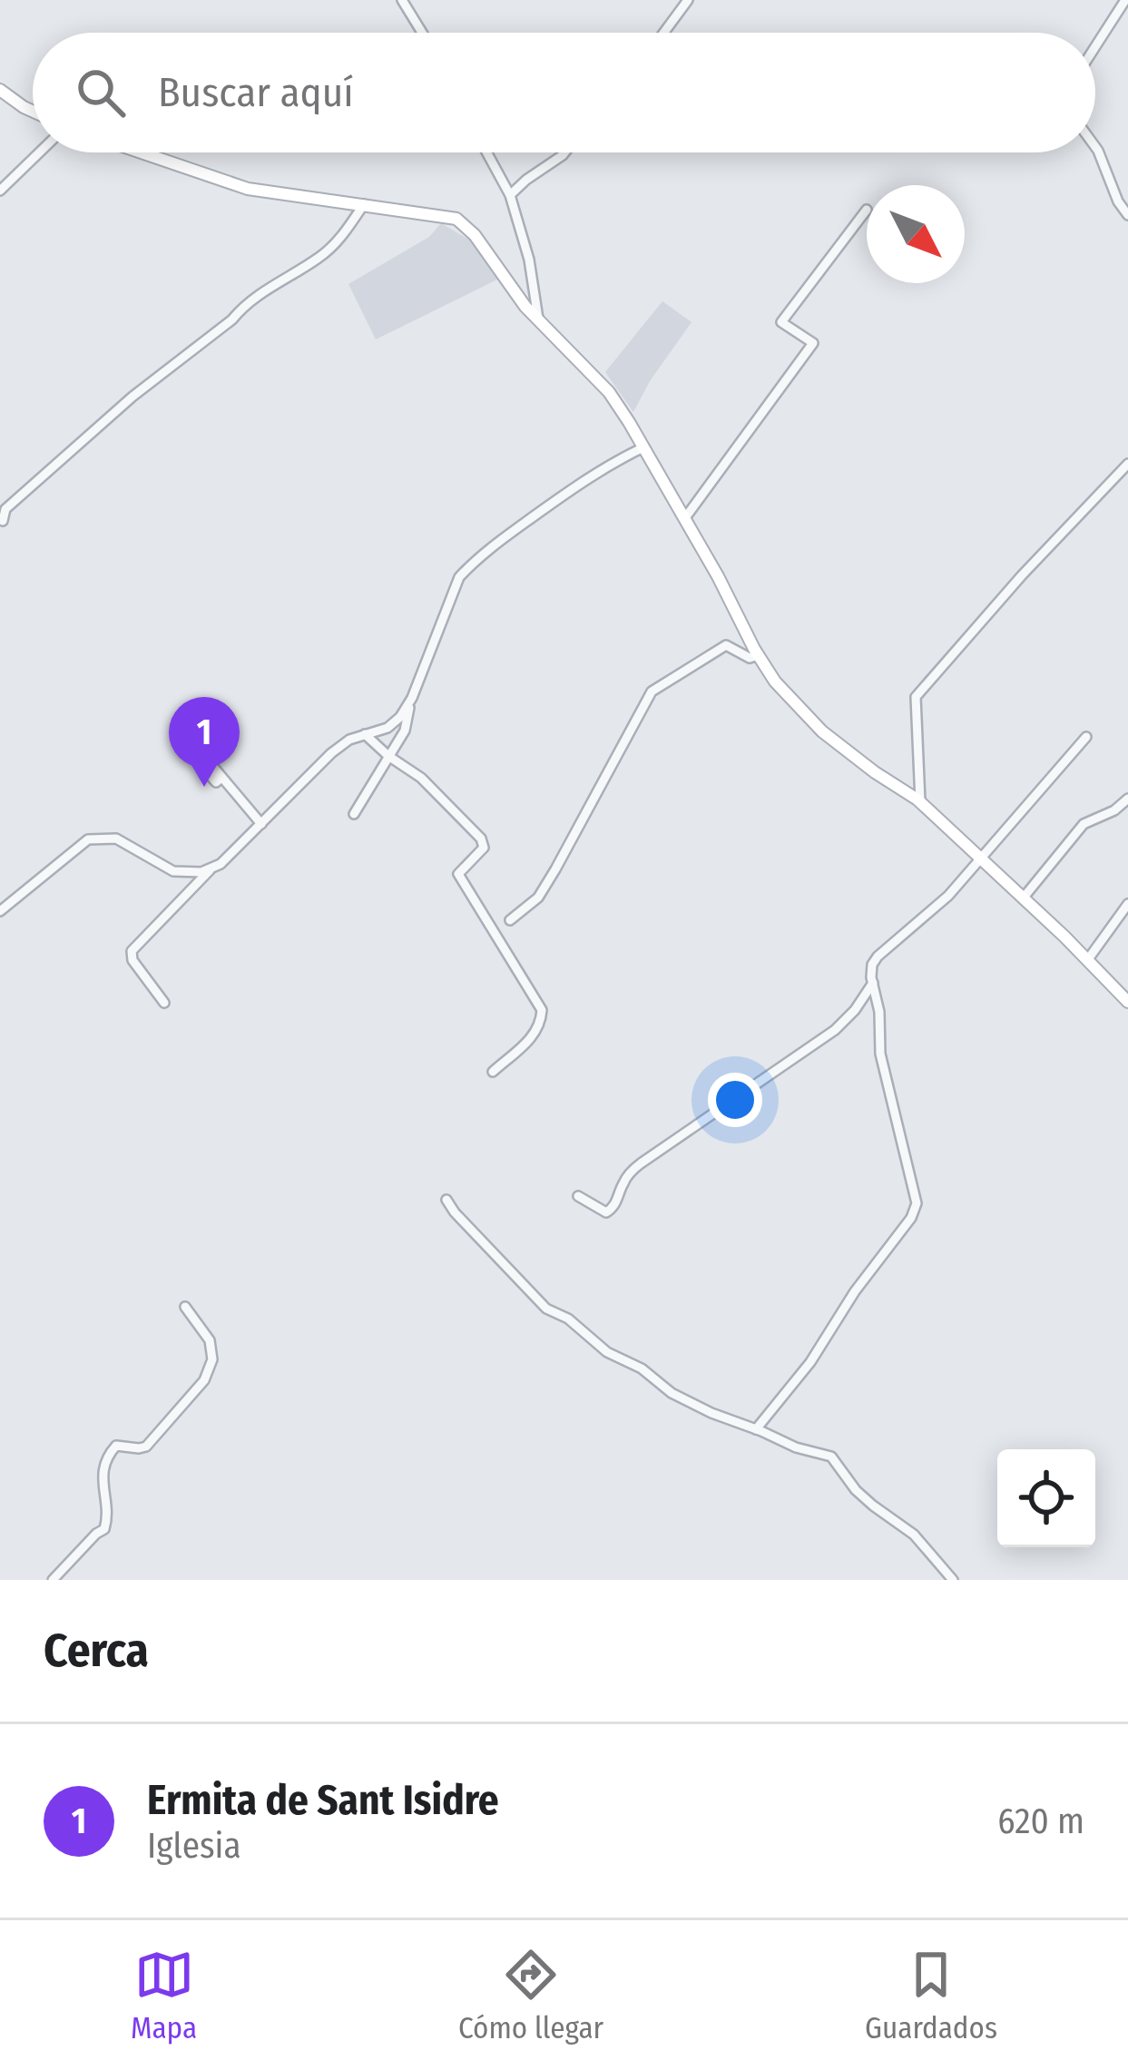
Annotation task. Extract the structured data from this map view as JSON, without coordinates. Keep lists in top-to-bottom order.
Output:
{
  "north": "bottom right",
  "page": {
    "search": "Buscar aquí",
    "pins": "1",
    "heading": "Cerca",
    "list": [
      {
        "mark": "1",
        "name": "Ermita de Sant Isidre",
        "note": "Iglesia",
        "value": "620 m"
      }
    ],
    "nav": ["Mapa", "Cómo llegar", "Guardados"]
  }
}
